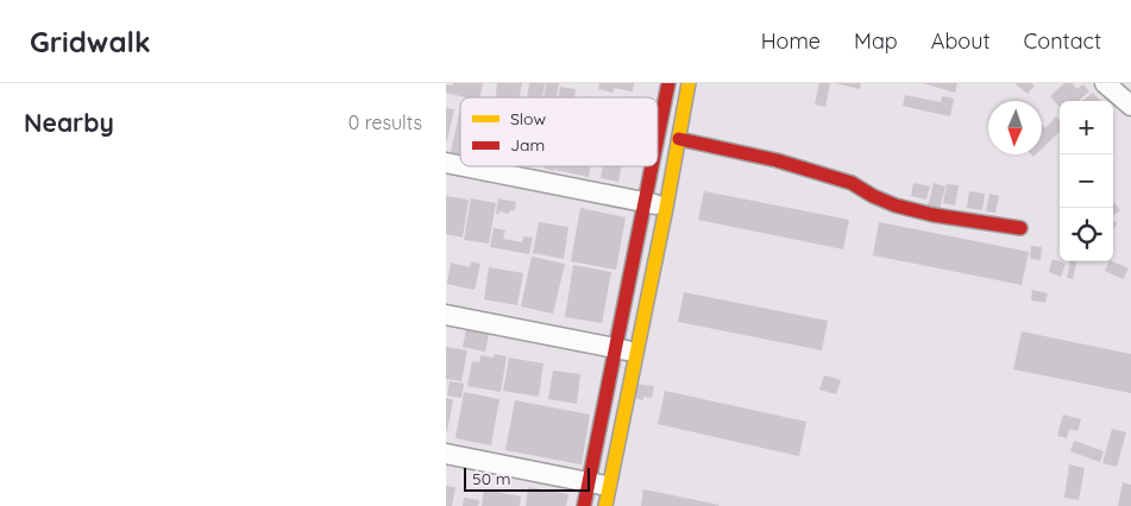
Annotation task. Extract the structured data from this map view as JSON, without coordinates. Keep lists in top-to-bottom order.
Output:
{
  "legend": ["Slow", "Jam"],
  "scale_bar": "50 m",
  "north": "bottom",
  "page": {
    "header": "Gridwalk",
    "nav": [
      "Home",
      "Map",
      "About",
      "Contact"
    ],
    "heading": ["Nearby", "0 results"],
    "map_buttons": ["+", "−"],
    "scale": "50 m"
  }
}
